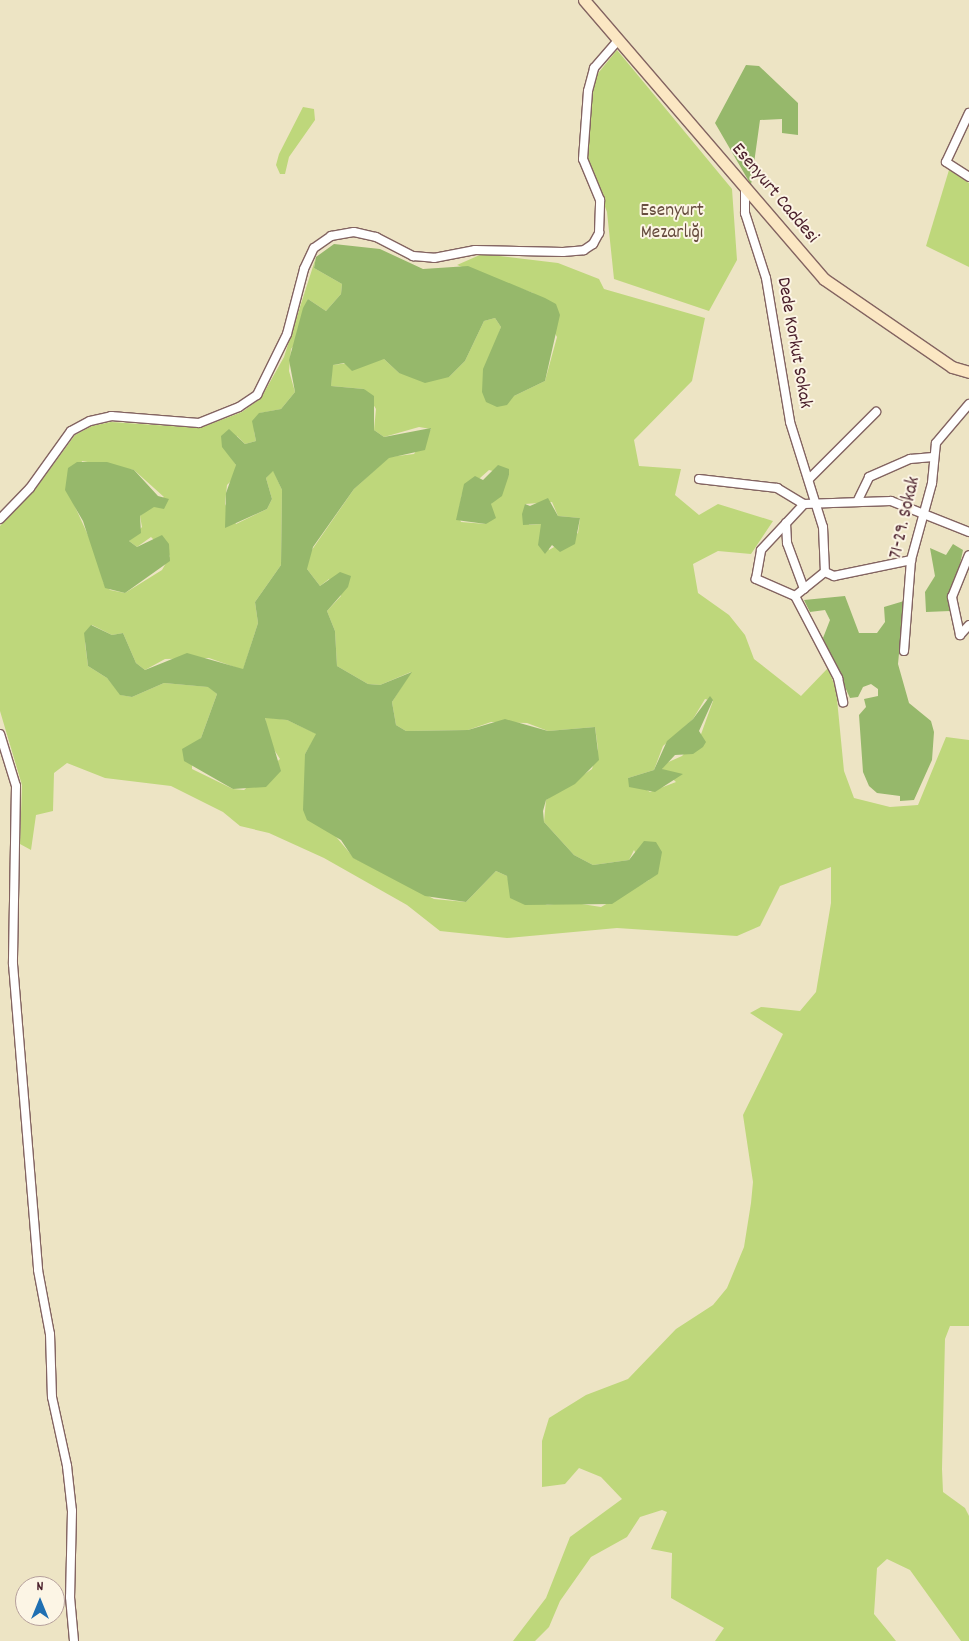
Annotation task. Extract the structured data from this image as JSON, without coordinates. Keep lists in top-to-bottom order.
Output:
{
  "streets": {
    "street": ["Esenyurt Caddesi", "Dede Korkut Sokak", "71-29. Sokak"]
  },
  "crossings": [
    ["Esenyurt Caddesi", "Dede Korkut Sokak"]
  ],
  "parks": ["Esenyurt Mezarlığı"],
  "north": "top"
}
